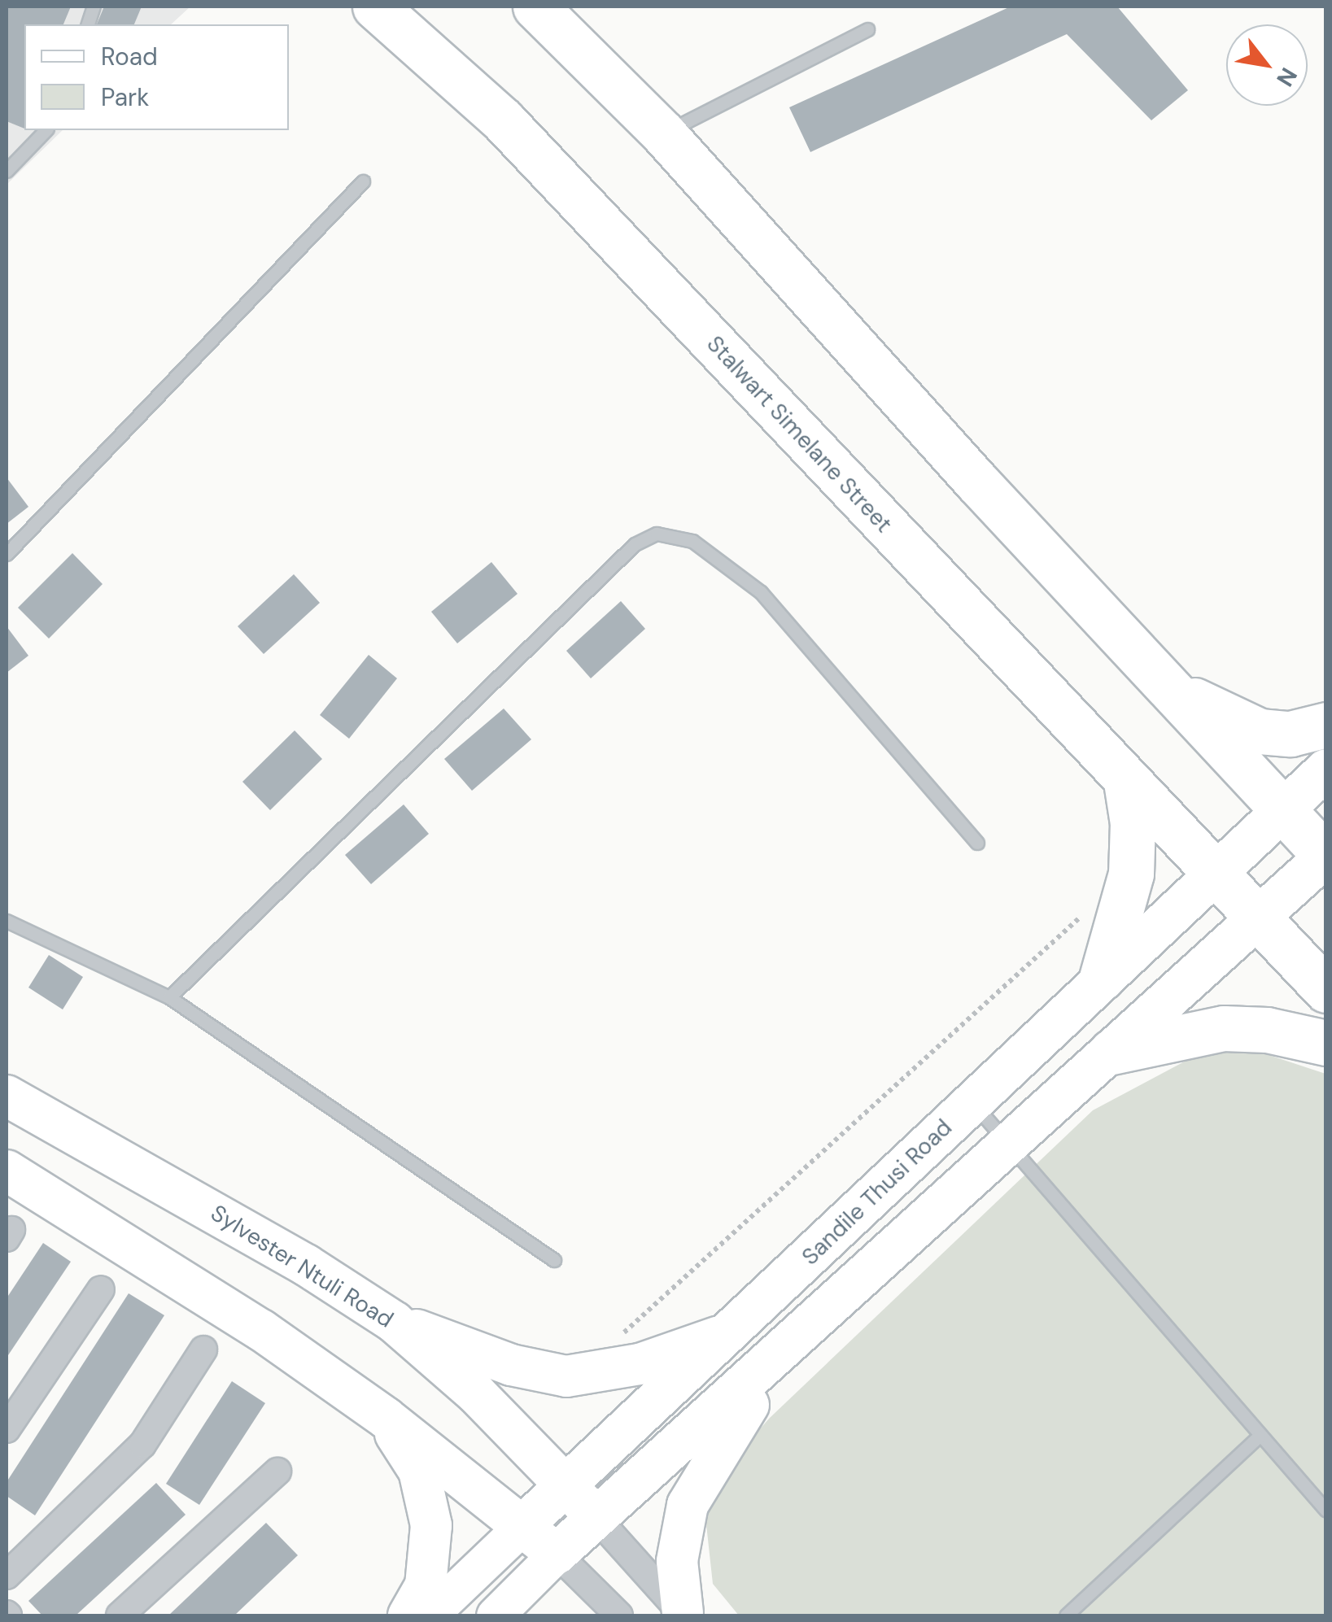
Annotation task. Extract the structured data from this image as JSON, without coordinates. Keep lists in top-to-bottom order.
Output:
{
  "streets": {
    "highway": ["Stalwart Simelane Street"],
    "main road": ["Sandile Thusi Road", "Sylvester Ntuli Road"]
  },
  "crossings": [
    ["Stalwart Simelane Street", "Sandile Thusi Road"],
    ["Sandile Thusi Road", "Sylvester Ntuli Road"]
  ],
  "legend": ["Road", "Park"],
  "north": "bottom right"
}
